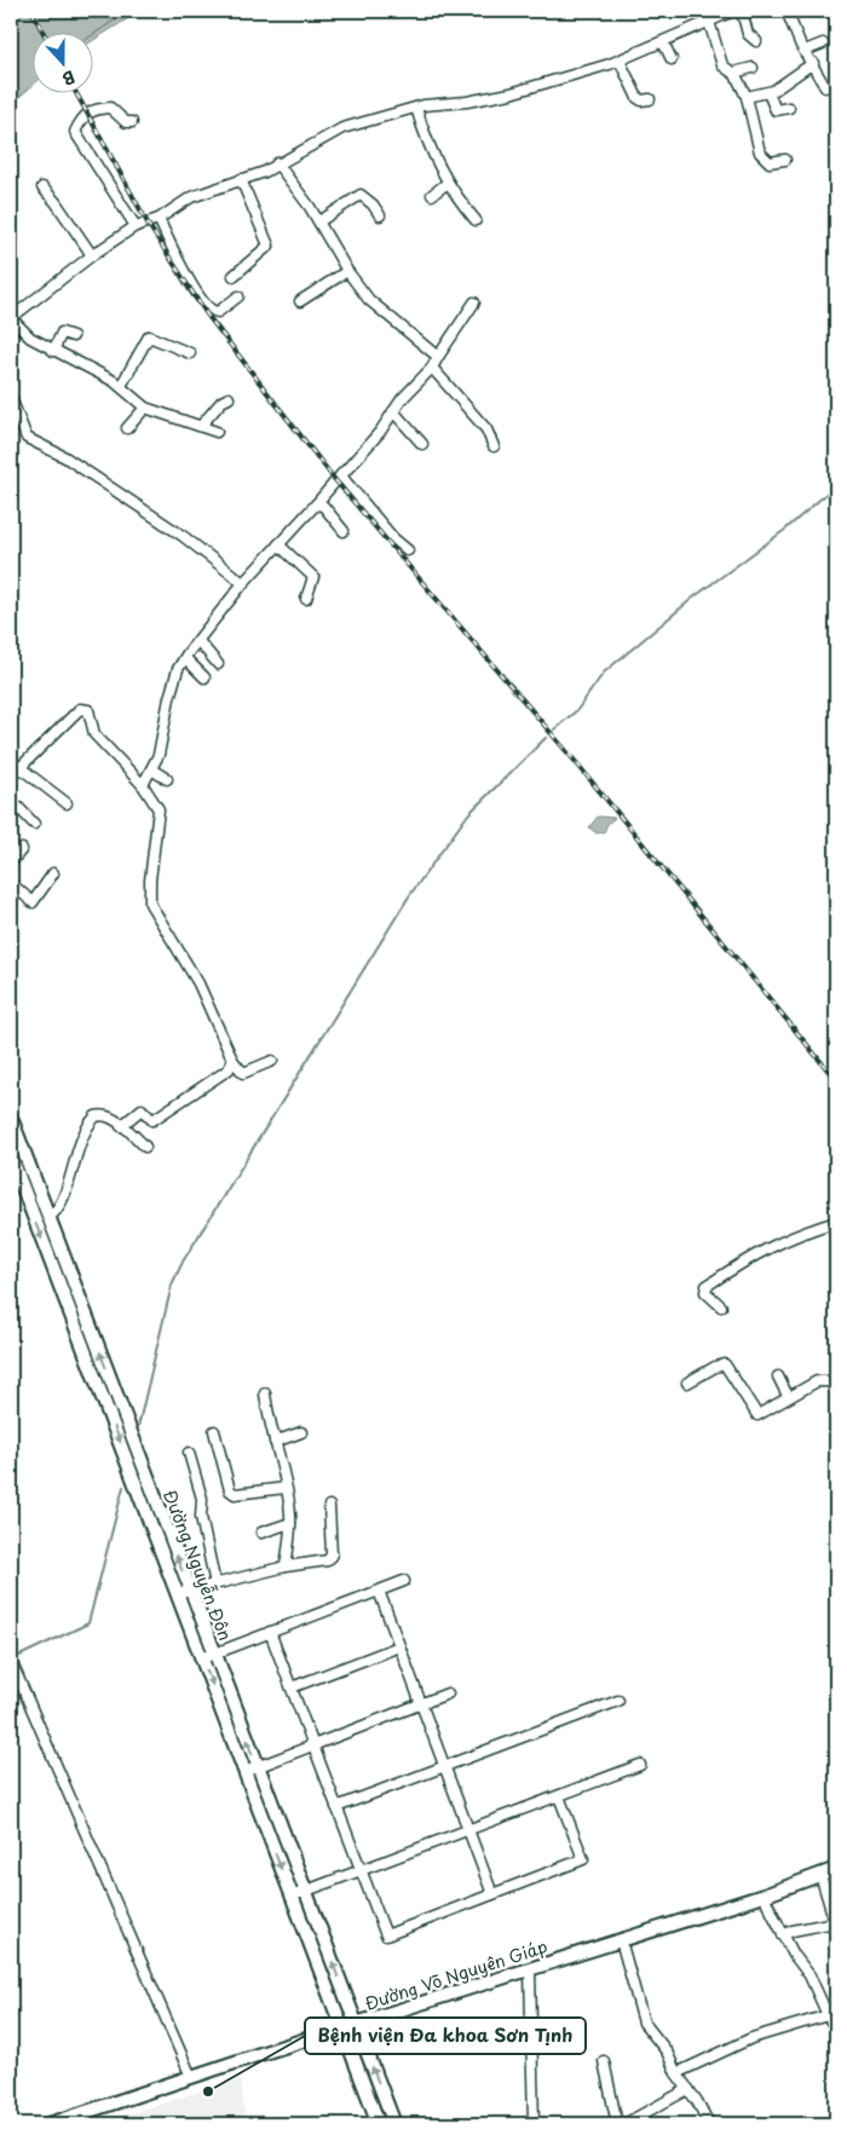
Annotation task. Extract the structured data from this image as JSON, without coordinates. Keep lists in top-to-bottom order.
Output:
{
  "streets": {
    "main road": ["Đường Nguyễn Đôn", "Đường Võ Nguyên Giáp"]
  },
  "crossings": [
    ["Đường Nguyễn Đôn", "Đường Võ Nguyên Giáp"]
  ],
  "places": ["Bệnh viện Đa khoa Sơn Tịnh"],
  "north": "bottom"
}
